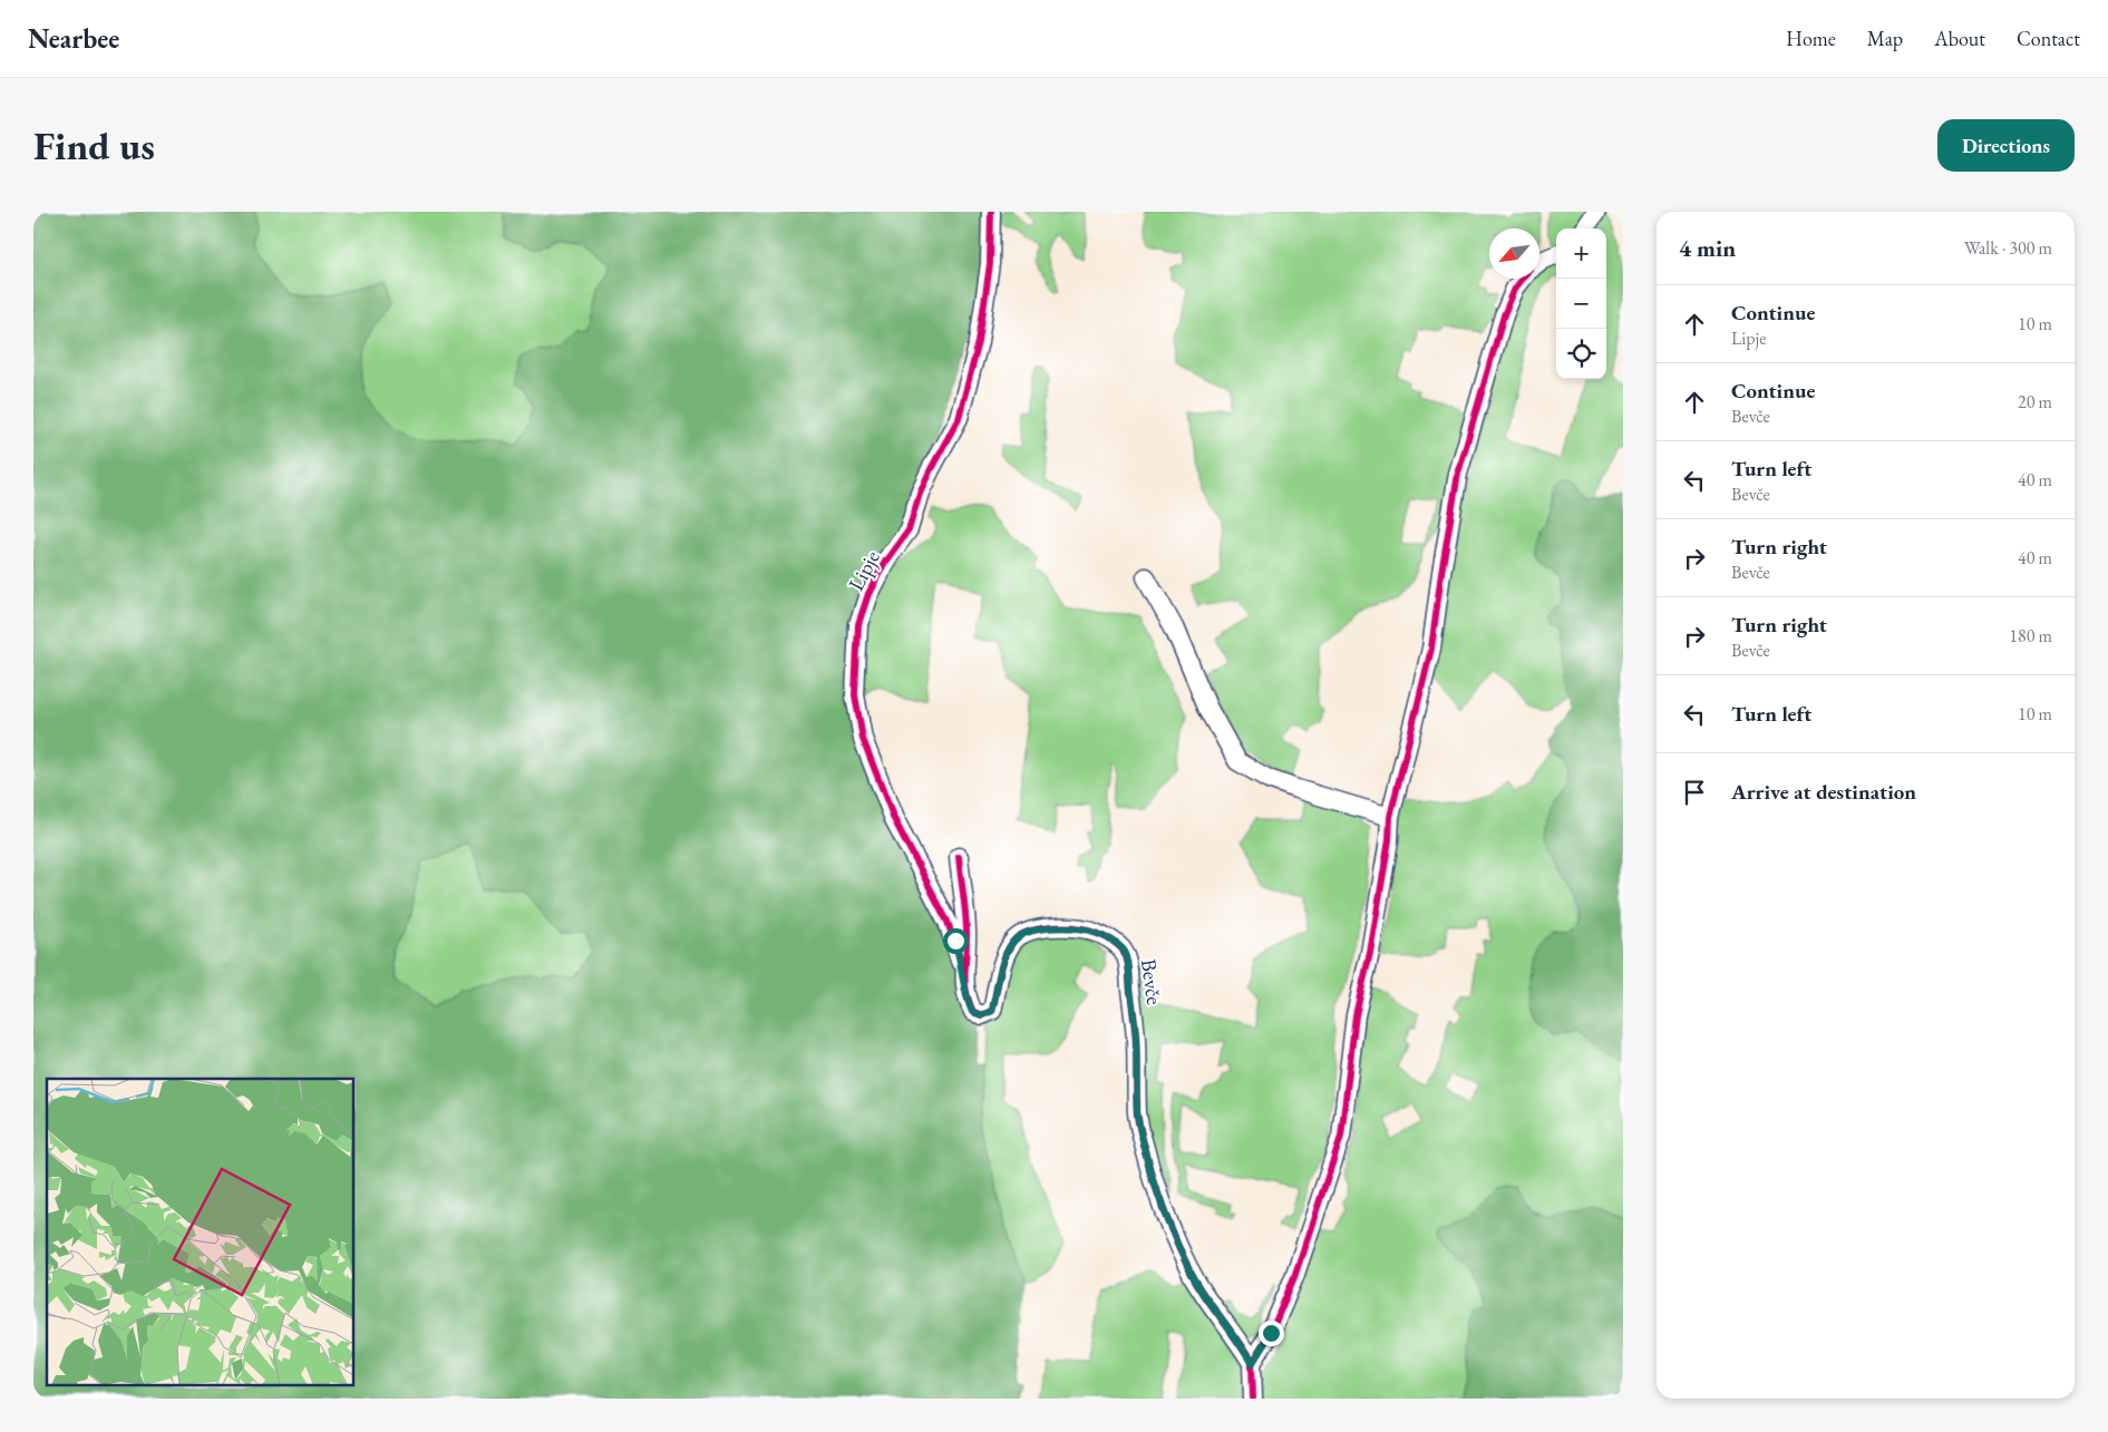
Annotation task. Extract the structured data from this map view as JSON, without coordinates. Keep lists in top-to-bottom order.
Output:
{
  "streets": {
    "street": ["Lipje", "Bevče"]
  },
  "crossings": [
    ["Lipje", "Bevče"]
  ],
  "north": "bottom left",
  "page": {
    "header": "Nearbee",
    "nav": [
      "Home",
      "Map",
      "About",
      "Contact"
    ],
    "buttons": "Directions",
    "title": "Find us",
    "heading": ["4 min", "Walk · 300 m"],
    "map_buttons": ["+", "−"],
    "list": [
      ["Continue", "Lipje", "10 m"],
      ["Continue", "Bevče", "20 m"],
      ["Turn left", "Bevče", "40 m"],
      ["Turn right", "Bevče", "40 m"],
      ["Turn right", "Bevče", "180 m"],
      ["Turn left", "10 m"],
      "Arrive at destination"
    ]
  }
}
